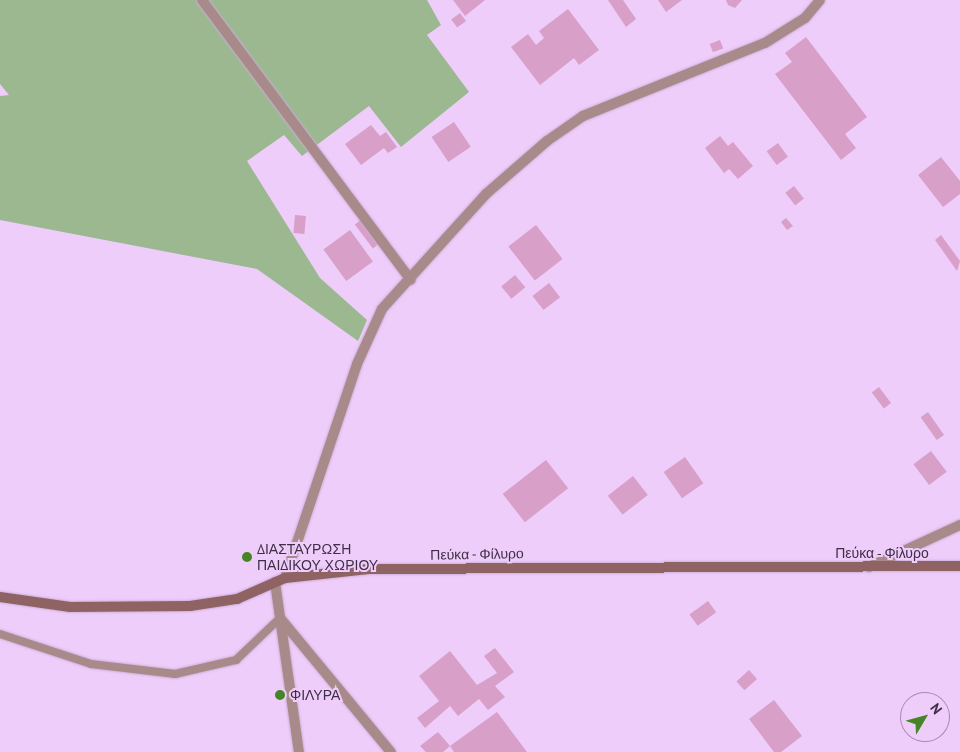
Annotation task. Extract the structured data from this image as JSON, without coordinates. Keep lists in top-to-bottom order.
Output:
{
  "streets": {
    "main road": ["Πεύκα - Φίλυρο"]
  },
  "places": ["ΔΙΑΣΤΑΥΡΩΣΗ ΠΑΙΔΙΚΟΥ ΧΩΡΙΟΥ", "ΦΙΛΥΡΑ"],
  "north": "top right"
}
